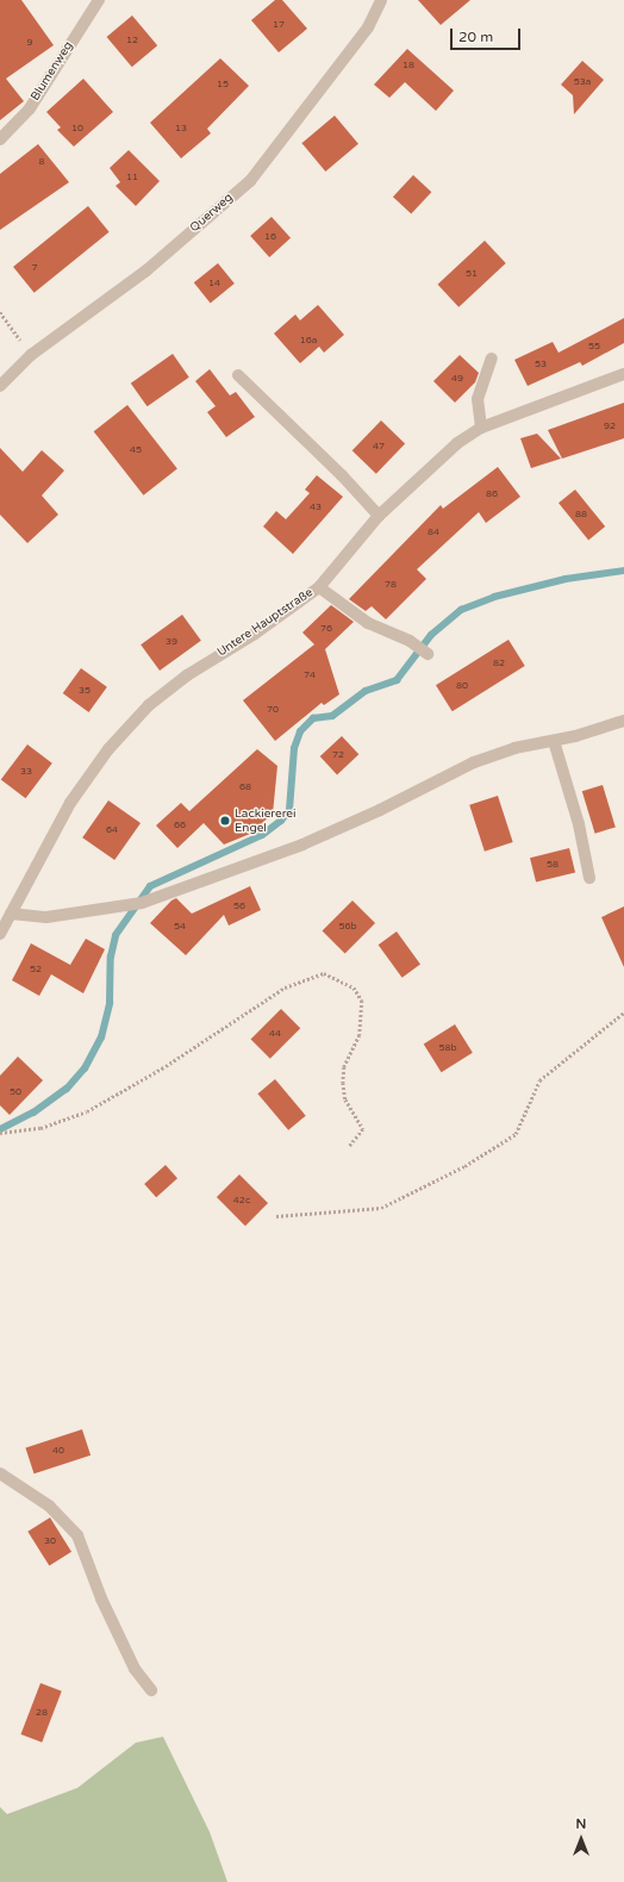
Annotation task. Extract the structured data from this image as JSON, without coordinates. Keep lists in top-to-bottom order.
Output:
{
  "streets": {
    "street": ["Blumenweg", "Querweg", "Untere Hauptstraße"]
  },
  "places": ["Lackiererei Engel"],
  "house_numbers": [
    "17",
    "12",
    "9",
    "18",
    "53a",
    "15",
    "10",
    "13",
    "8",
    "11",
    "16",
    "7",
    "51",
    "14",
    "16a",
    "55",
    "53",
    "49",
    "92",
    "47",
    "45",
    "86",
    "43",
    "88",
    "84",
    "78",
    "76",
    "39",
    "82",
    "74",
    "80",
    "35",
    "70",
    "72",
    "33",
    "68",
    "66",
    "64",
    "58",
    "56",
    "54",
    "56b",
    "52",
    "44",
    "58b",
    "50",
    "42c",
    "40",
    "30",
    "28"
  ],
  "scale_bar": "20 m",
  "north": "top"
}
